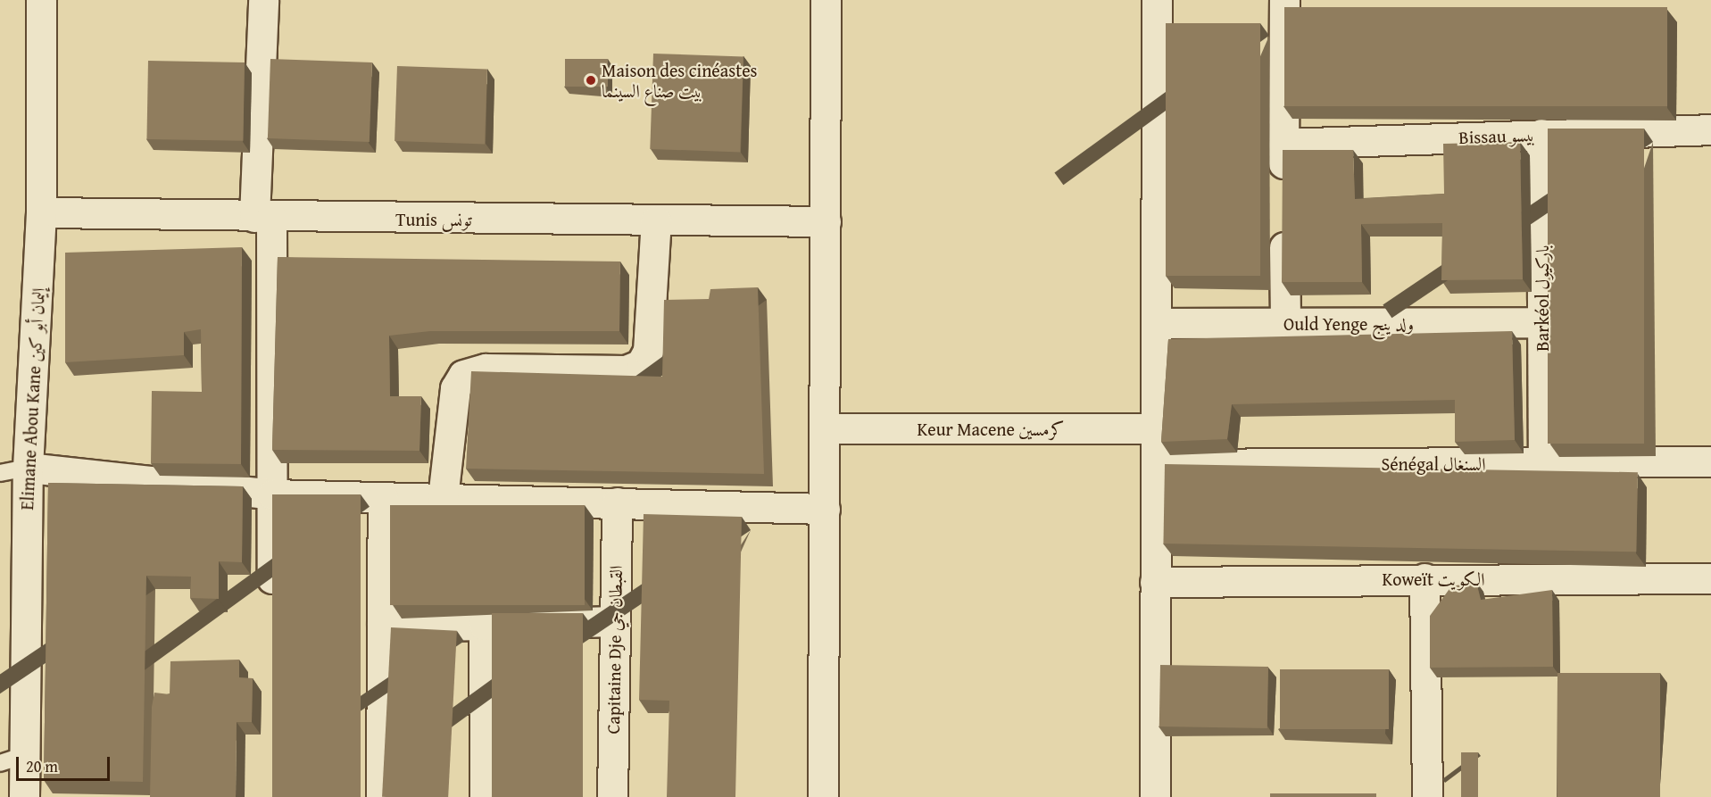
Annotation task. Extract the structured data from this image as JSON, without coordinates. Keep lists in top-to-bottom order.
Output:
{
  "streets": {
    "street": [
      "Bissau بيسو",
      "Tunis تونس",
      "Barkéol باركيول",
      "Ould Yenge ولد ينج",
      "Elimane Abou Kane إليمان أبو كين",
      "Keur Macene كرمسين",
      "Sénégal السنغال",
      "Koweït الكويت",
      "Capitaine Dje القبطان جي"
    ]
  },
  "crossings": [
    ["Bissau بيسو", "Barkéol باركيول"],
    ["Tunis تونس", "Elimane Abou Kane إليمان أبو كين"],
    ["Barkéol باركيول", "Ould Yenge ولد ينج"],
    ["Barkéol باركيول", "Sénégal السنغال"]
  ],
  "places": ["Maison des cinéastes بيت صناع السينما"],
  "scale_bar": "20 m"
}
